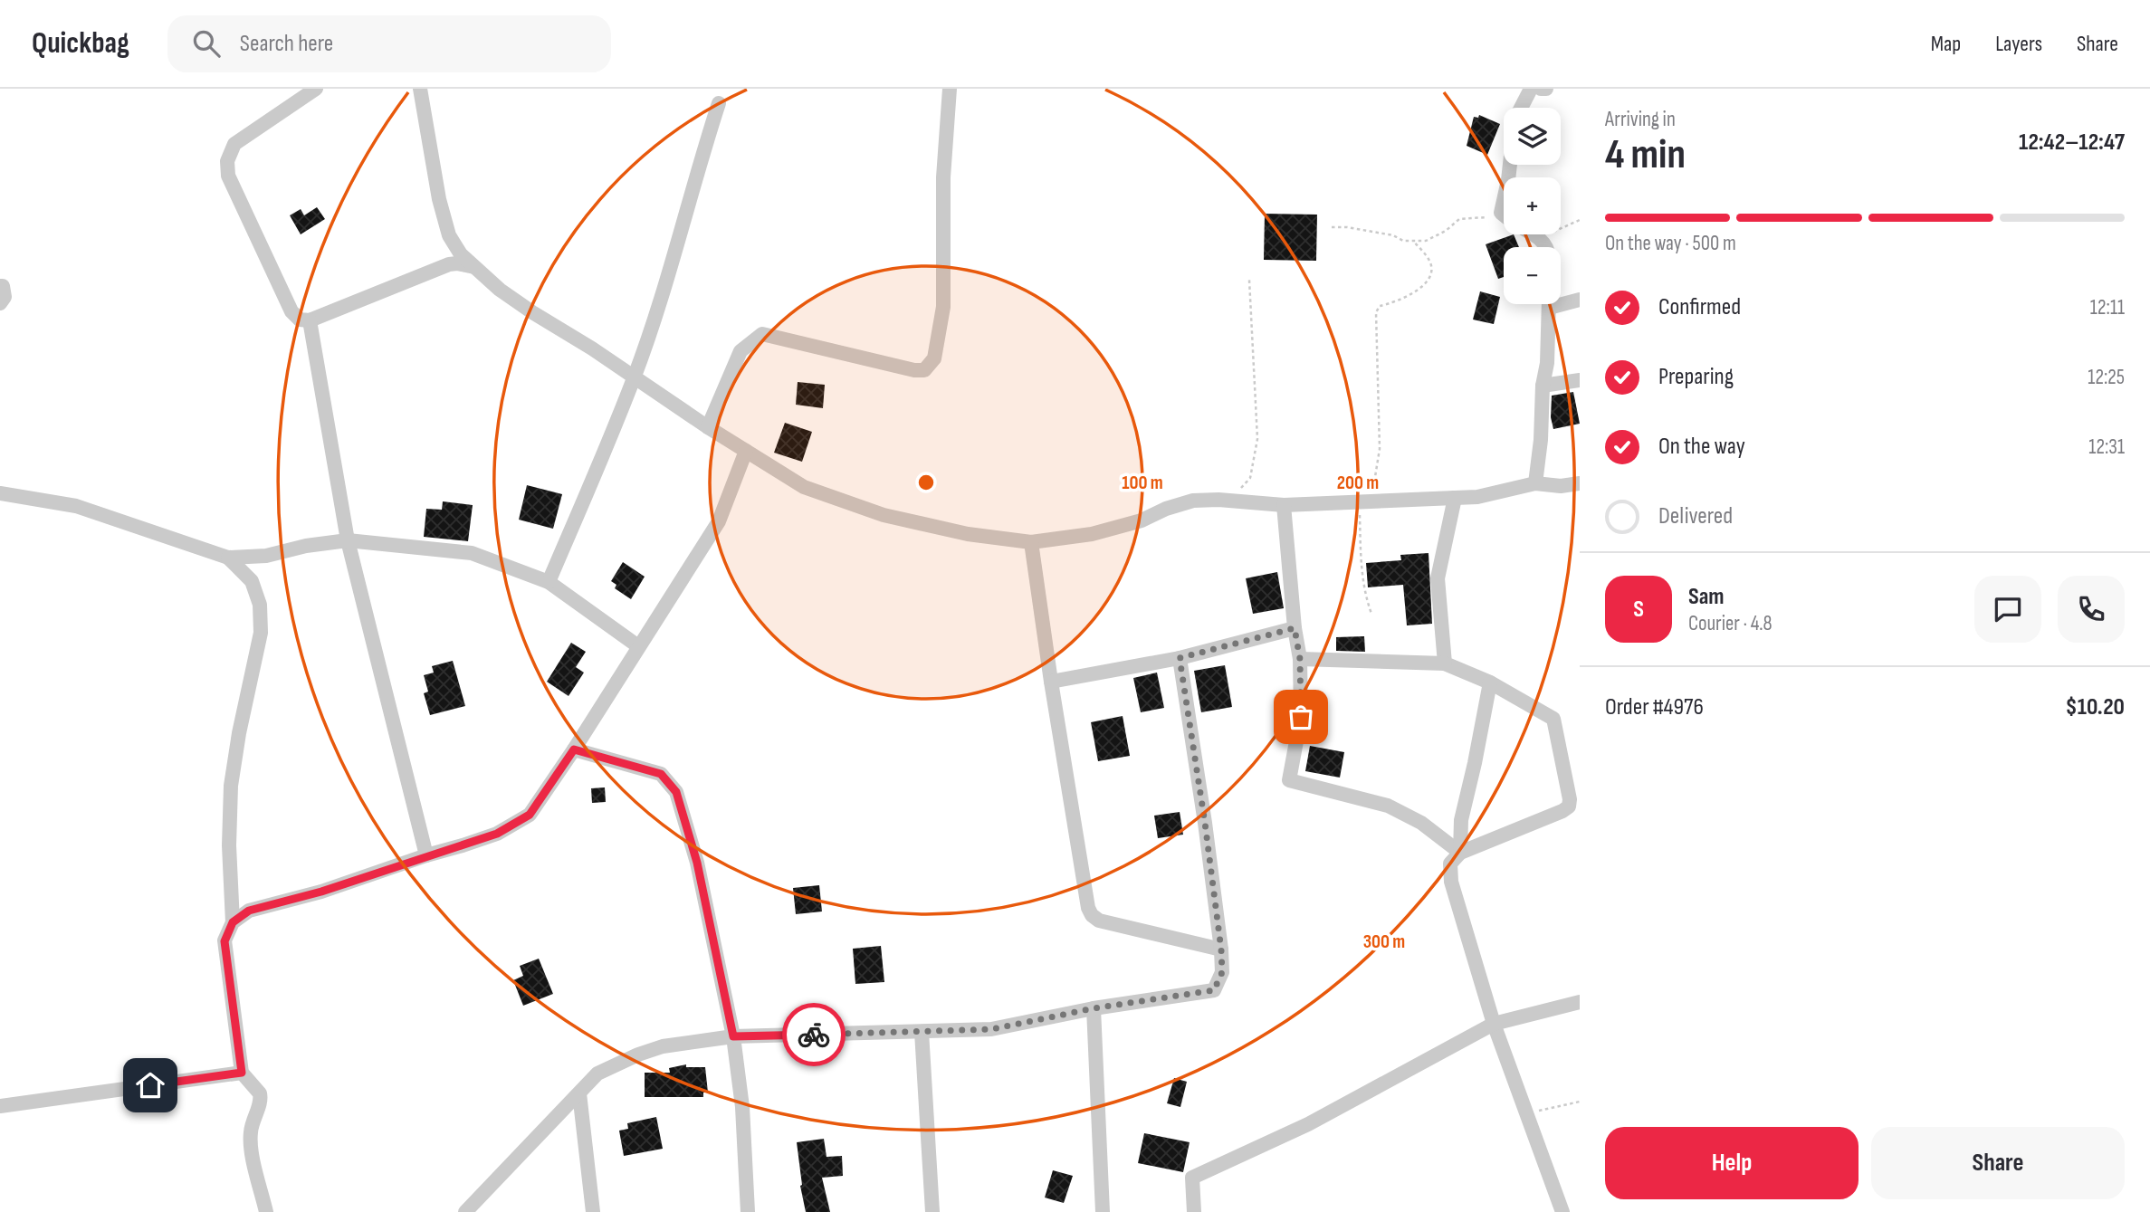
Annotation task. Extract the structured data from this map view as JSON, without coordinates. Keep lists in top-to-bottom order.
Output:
{
  "page": {
    "header": "Quickbag",
    "search": "Search here",
    "nav": ["Map", "Layers", "Share"],
    "heading": ["4 min", "Arriving in", "12:42–12:47"],
    "panel": [
      "Sam",
      "Courier · 4.8",
      "Order #4976",
      "$10.20"
    ],
    "map_buttons": ["+", "−"],
    "bar": "On the way · 500 m",
    "list": [
      ["Confirmed", "12:11"],
      ["Preparing", "12:25"],
      ["On the way", "12:31"],
      "Delivered"
    ],
    "round": "S",
    "buttons": ["Help", "Share"]
  },
  "rings": ["100 m", "200 m", "300 m"]
}
